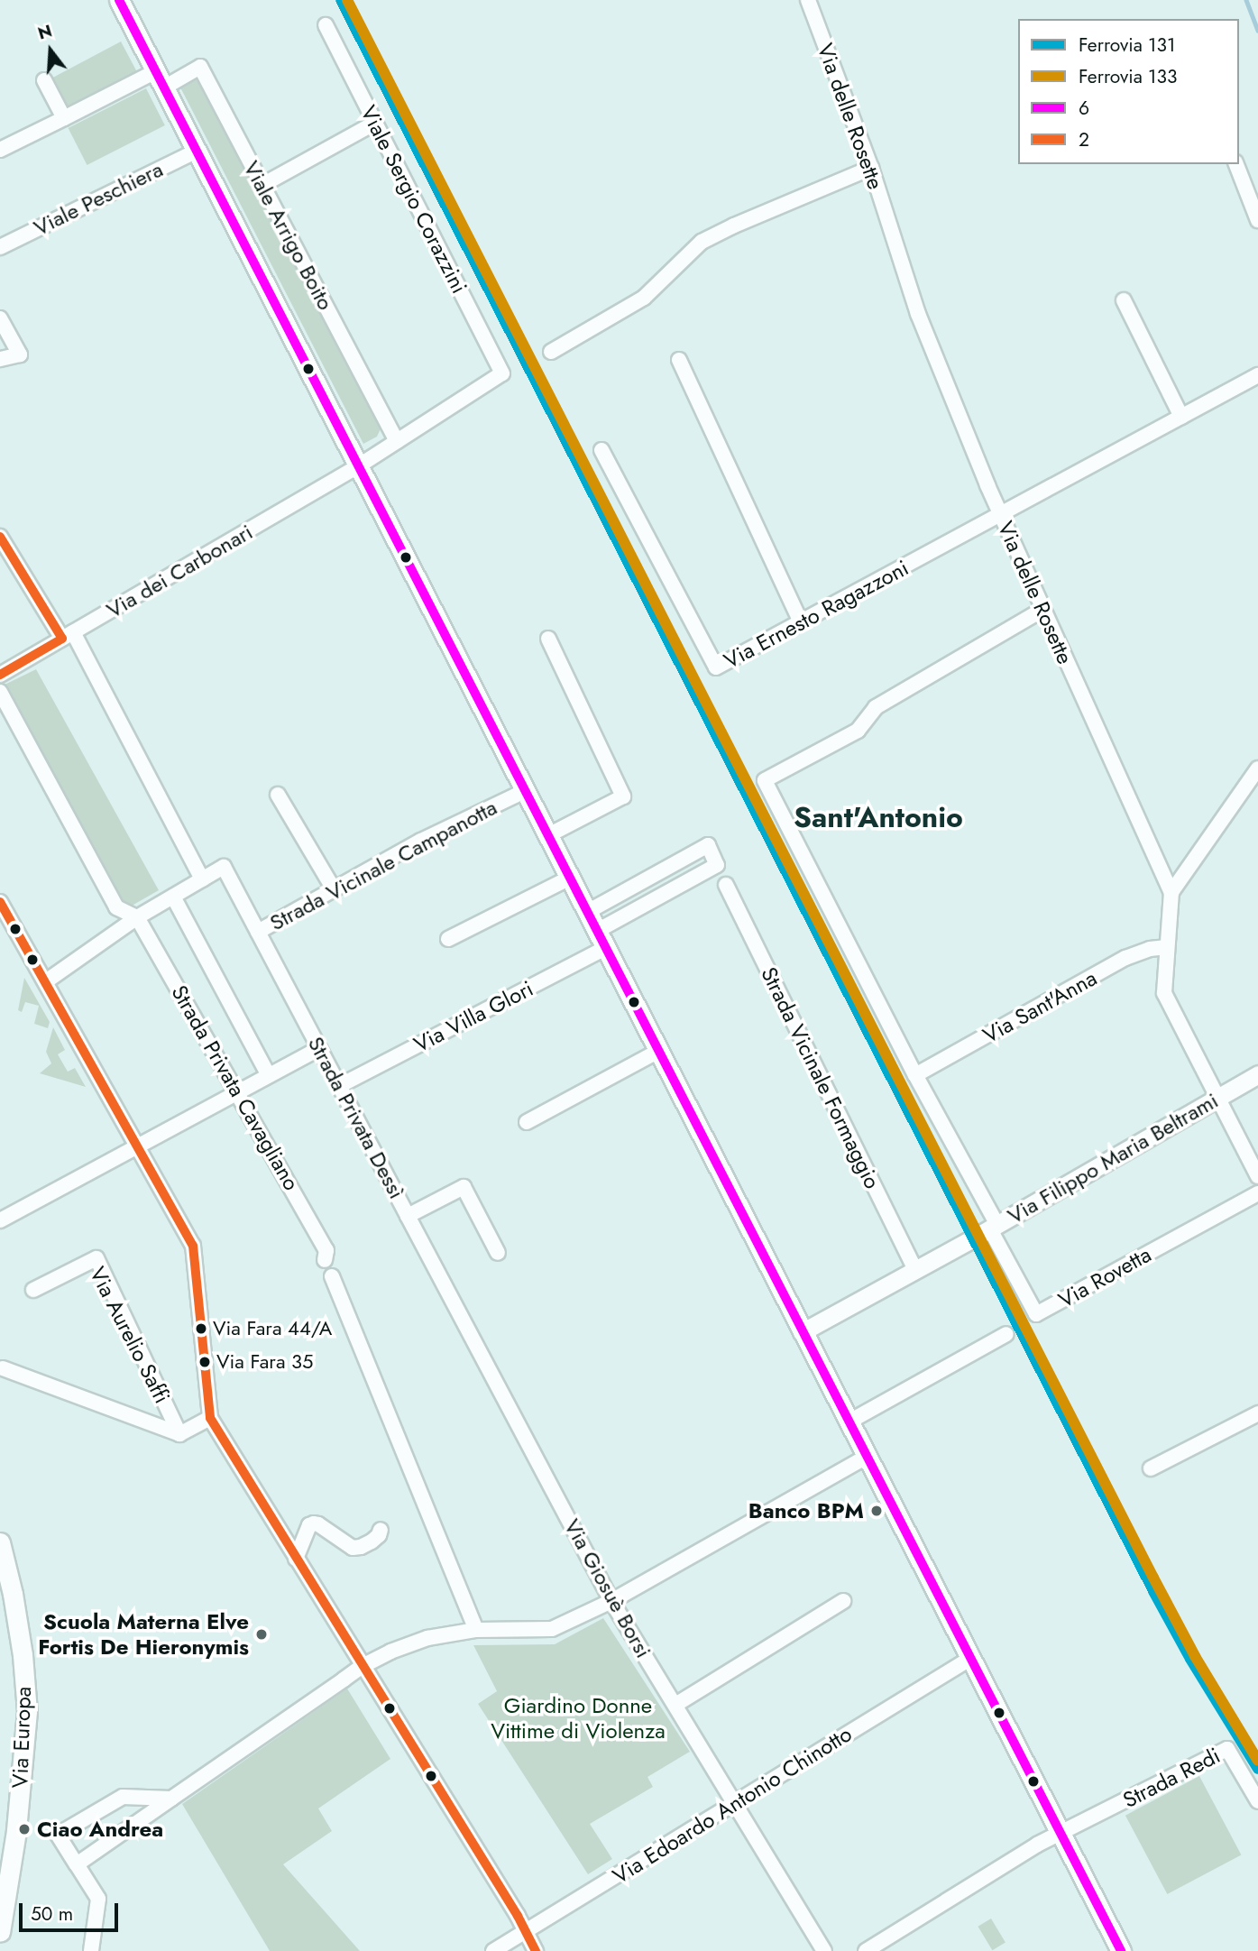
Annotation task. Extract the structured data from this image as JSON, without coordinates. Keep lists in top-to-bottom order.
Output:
{
  "streets": {
    "main road": ["Via Europa"],
    "street": [
      "Via delle Rosette",
      "Viale Peschiera",
      "Viale Sergio Corazzini",
      "Viale Arrigo Boito",
      "Via dei Carbonari",
      "Via Ernesto Ragazzoni",
      "Strada Vicinale Campanotta",
      "Via Sant'Anna",
      "Via Villa Glori",
      "Strada Vicinale Formaggio",
      "Strada Privata Cavagliano",
      "Strada Privata Dessì",
      "Via Filippo Maria Beltrami",
      "Via Rovetta",
      "Via Aurelio Saffi",
      "Via Giosuè Borsi",
      "Strada Redi",
      "Via Edoardo Antonio Chinotto"
    ]
  },
  "crossings": [
    ["Via delle Rosette", "Via Ernesto Ragazzoni"],
    ["Via delle Rosette", "Via Sant'Anna"],
    ["Via delle Rosette", "Via Filippo Maria Beltrami"],
    ["Viale Sergio Corazzini", "Via dei Carbonari"],
    ["Viale Arrigo Boito", "Via dei Carbonari"],
    ["Strada Vicinale Campanotta", "Strada Privata Cavagliano"],
    ["Strada Vicinale Campanotta", "Strada Privata Dessì"],
    ["Via Villa Glori", "Strada Privata Dessì"],
    ["Strada Vicinale Formaggio", "Via Filippo Maria Beltrami"],
    ["Strada Privata Dessì", "Via Giosuè Borsi"],
    ["Via Filippo Maria Beltrami", "Via Rovetta"],
    ["Via Giosuè Borsi", "Via Edoardo Antonio Chinotto"]
  ],
  "districts": ["Sant'Antonio"],
  "parks": ["Giardino Donne Vittime di Violenza"],
  "places": [
    "Via Fara 44/A",
    "Via Fara 35",
    "Banco BPM",
    "Scuola Materna Elve Fortis De Hieronymis",
    "Ciao Andrea"
  ],
  "lines": [
    "rail line 131",
    "rail line 133",
    "transit line 6",
    "transit line 2"
  ],
  "legend": [
    "Ferrovia 131",
    "Ferrovia 133",
    "6",
    "2"
  ],
  "scale_bar": "50 m",
  "north": "top"
}
